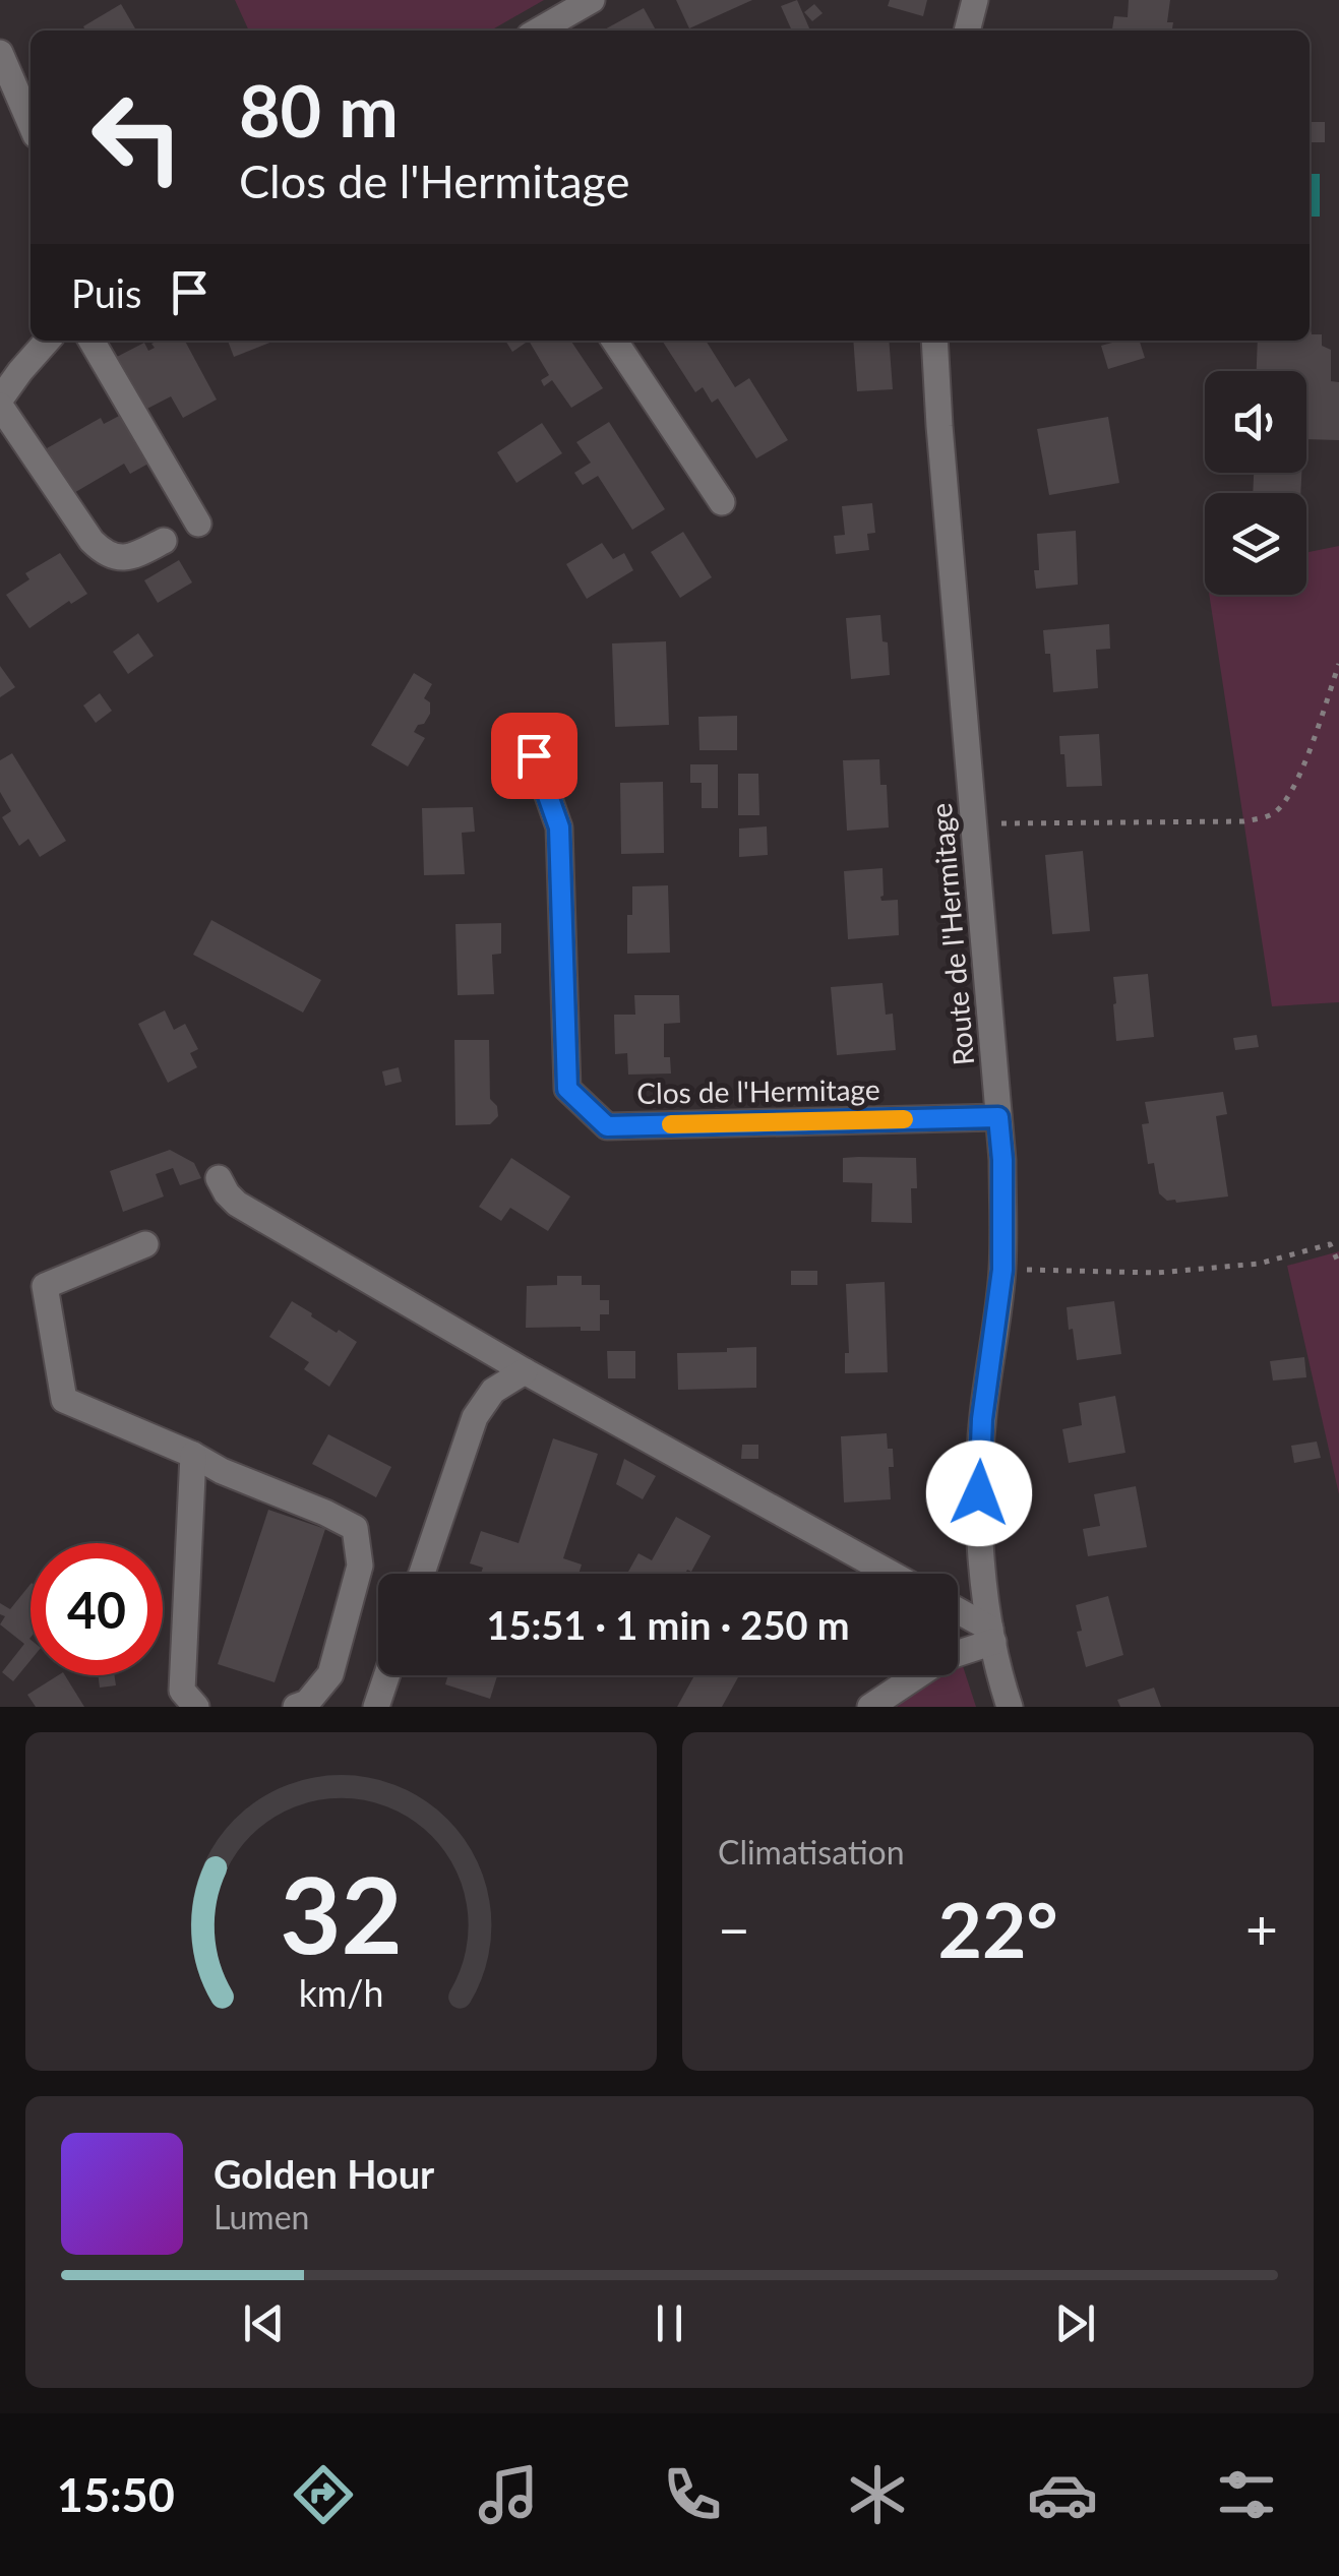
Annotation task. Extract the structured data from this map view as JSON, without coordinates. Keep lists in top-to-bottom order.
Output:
{
  "streets": {
    "street": ["Route de l'Hermitage", "Clos de l'Hermitage"]
  },
  "crossings": [
    ["Route de l'Hermitage", "Clos de l'Hermitage"]
  ],
  "page": {
    "turn": ["80 m", "Clos de l'Hermitage"],
    "then": "Puis",
    "limit": "40",
    "trip": "15:51 · 1 min · 250 m",
    "tile": "Climatisation",
    "heat": ["−", "22°", "+"],
    "song": ["Golden Hour", "Lumen"],
    "tabs": "15:50",
    "gauge": ["32", "km/h"]
  }
}
